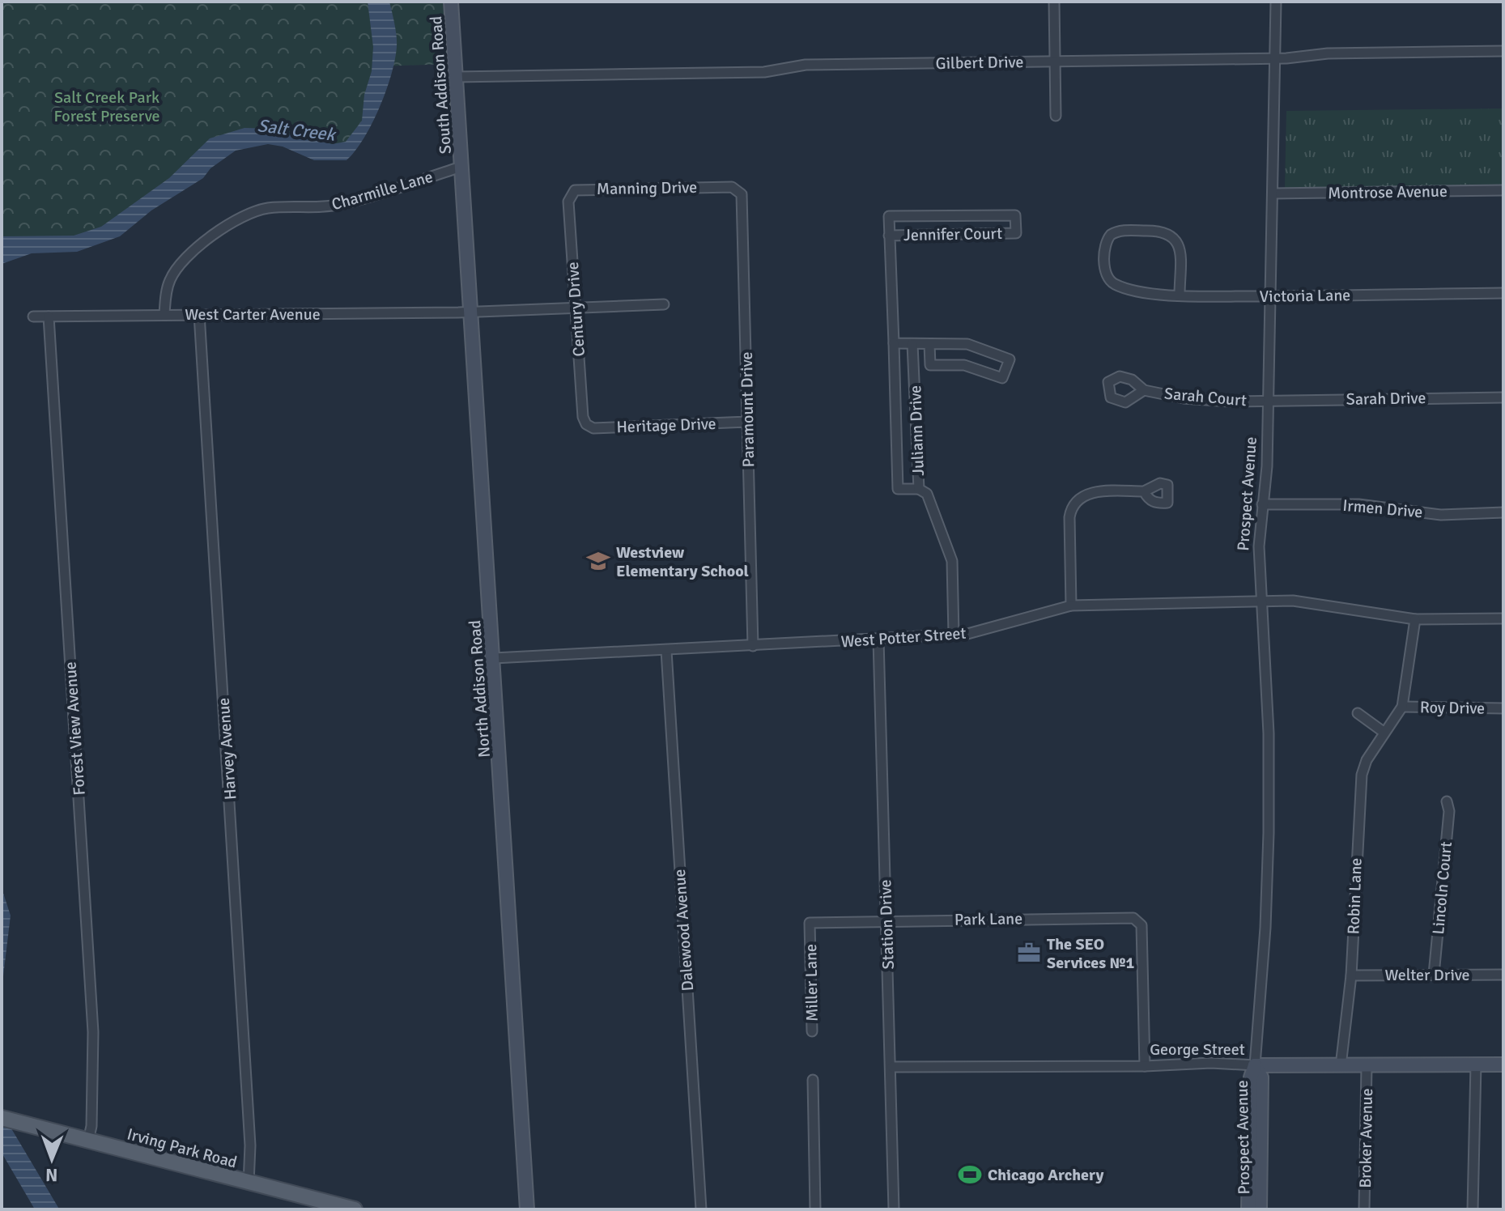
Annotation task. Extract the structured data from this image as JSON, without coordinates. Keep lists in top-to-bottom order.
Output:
{
  "streets": {
    "main road": ["Irving Park Road"],
    "street": [
      "Gilbert Drive",
      "South Addison Road",
      "Manning Drive",
      "Charmille Lane",
      "Montrose Avenue",
      "Jennifer Court",
      "Victoria Lane",
      "Century Drive",
      "West Carter Avenue",
      "Sarah Court",
      "Sarah Drive",
      "Paramount Drive",
      "Heritage Drive",
      "Juliann Drive",
      "Prospect Avenue",
      "Irmen Drive",
      "West Potter Street",
      "North Addison Road",
      "Roy Drive",
      "Forest View Avenue",
      "Harvey Avenue",
      "Lincoln Court",
      "Robin Lane",
      "Park Lane",
      "Station Drive",
      "Dalewood Avenue",
      "Welter Drive",
      "Miller Lane",
      "George Street",
      "Broker Avenue"
    ]
  },
  "crossings": [
    ["Gilbert Drive", "South Addison Road"],
    ["Gilbert Drive", "Prospect Avenue"],
    ["South Addison Road", "Charmille Lane"],
    ["South Addison Road", "North Addison Road"],
    ["Manning Drive", "Century Drive"],
    ["Manning Drive", "Paramount Drive"],
    ["Charmille Lane", "West Carter Avenue"],
    ["Charmille Lane", "North Addison Road"],
    ["Montrose Avenue", "Prospect Avenue"],
    ["Victoria Lane", "Prospect Avenue"],
    ["Century Drive", "West Carter Avenue"],
    ["Century Drive", "Heritage Drive"],
    ["West Carter Avenue", "North Addison Road"],
    ["West Carter Avenue", "Forest View Avenue"],
    ["West Carter Avenue", "Harvey Avenue"],
    ["Sarah Court", "Sarah Drive"],
    ["Sarah Court", "Prospect Avenue"],
    ["Sarah Drive", "Prospect Avenue"],
    ["Paramount Drive", "Heritage Drive"],
    ["Paramount Drive", "West Potter Street"],
    ["Juliann Drive", "West Potter Street"],
    ["Prospect Avenue", "Irmen Drive"],
    ["Prospect Avenue", "West Potter Street"],
    ["Prospect Avenue", "George Street"],
    ["West Potter Street", "North Addison Road"],
    ["West Potter Street", "Robin Lane"],
    ["West Potter Street", "Station Drive"],
    ["West Potter Street", "Dalewood Avenue"],
    ["Roy Drive", "Robin Lane"],
    ["Forest View Avenue", "Irving Park Road"],
    ["Harvey Avenue", "Irving Park Road"],
    ["Lincoln Court", "Welter Drive"],
    ["Robin Lane", "Welter Drive"],
    ["Robin Lane", "George Street"],
    ["Park Lane", "Station Drive"],
    ["Park Lane", "Miller Lane"],
    ["Park Lane", "George Street"],
    ["Station Drive", "George Street"],
    ["George Street", "Broker Avenue"]
  ],
  "water": ["Salt Creek"],
  "parks": ["Salt Creek Park Forest Preserve"],
  "places": {
    "school or university": ["Westview Elementary School"],
    "office": ["The SEO Services №1"],
    "sports": ["Chicago Archery"]
  },
  "north": "bottom"
}
